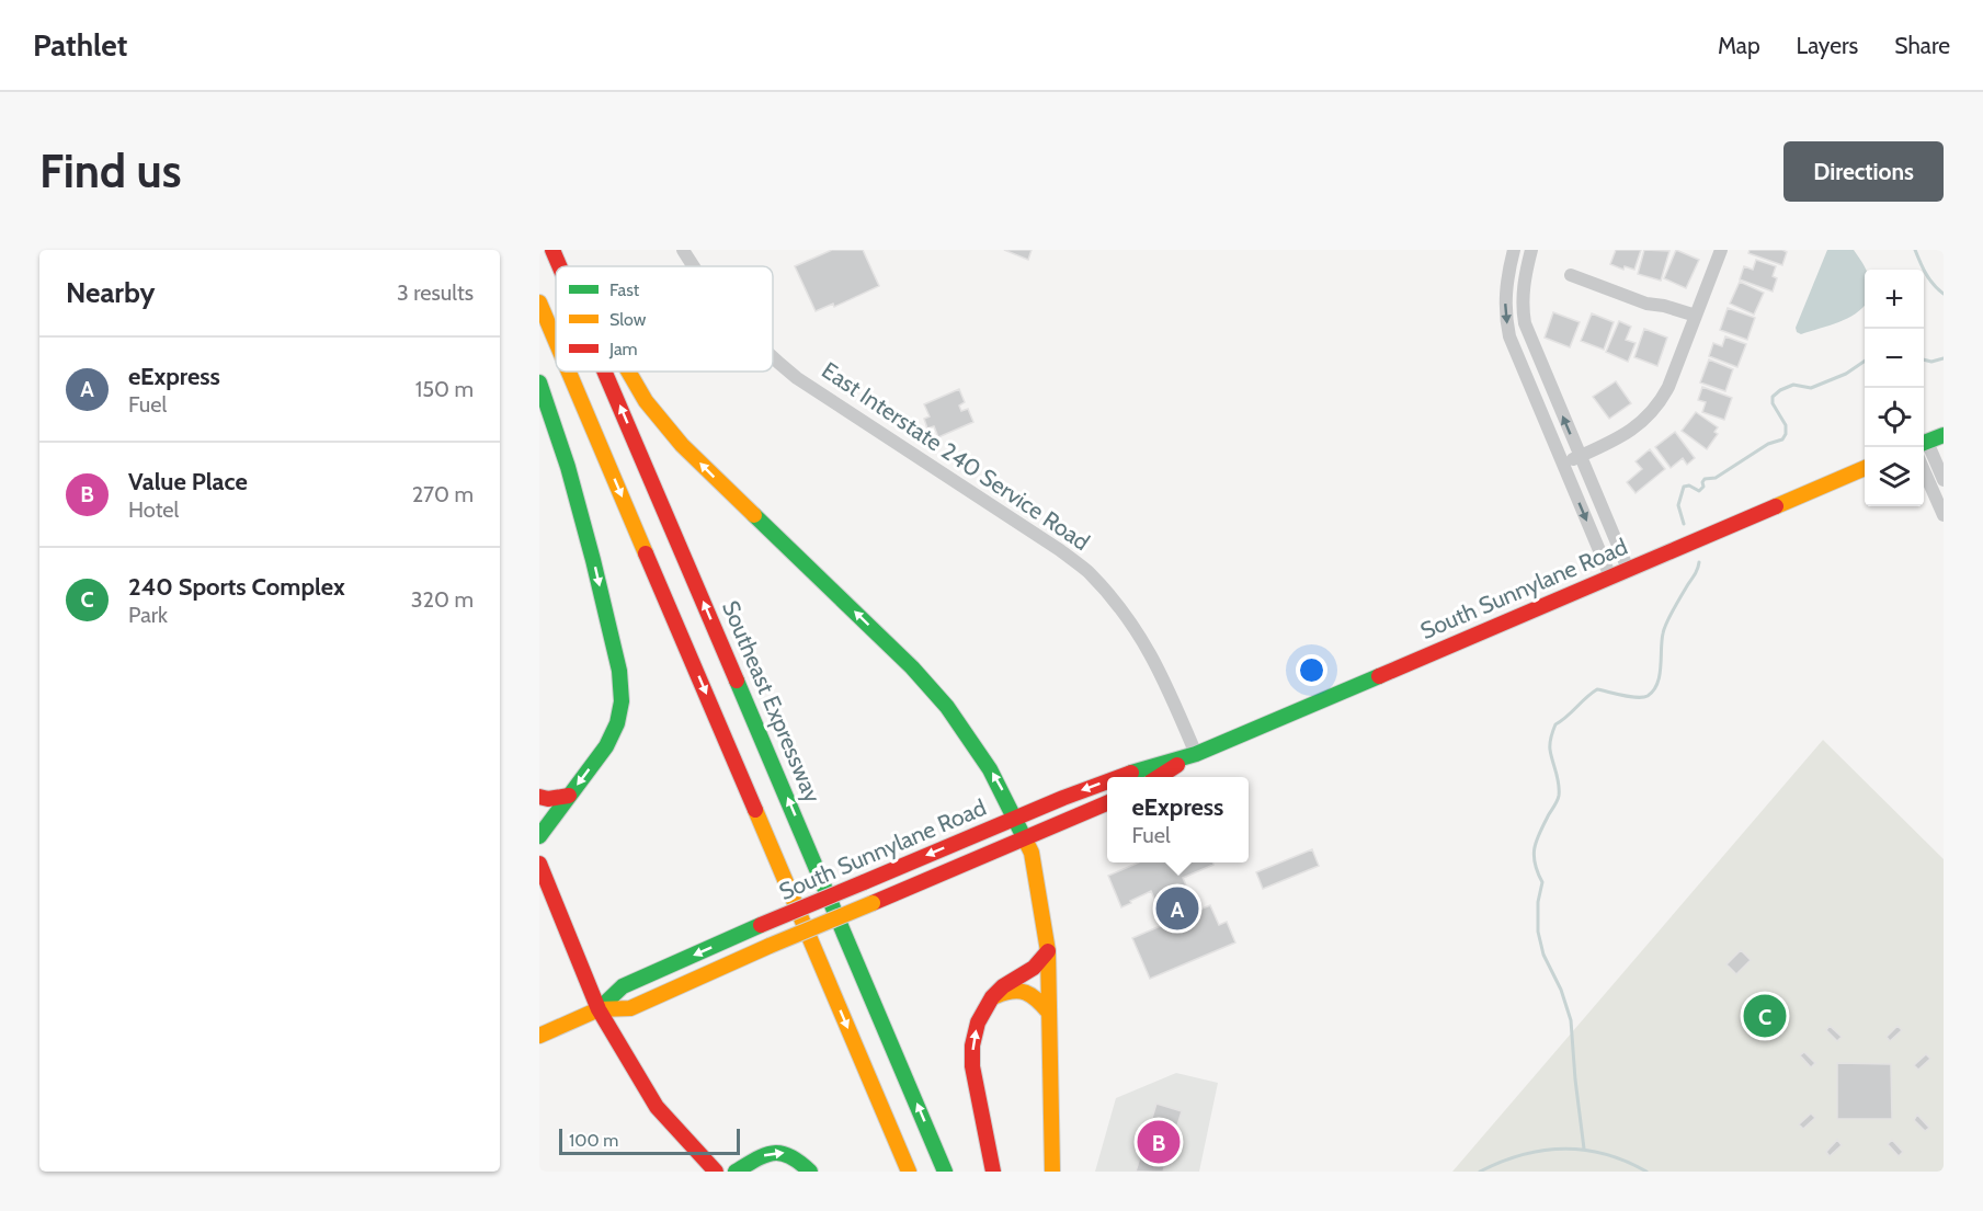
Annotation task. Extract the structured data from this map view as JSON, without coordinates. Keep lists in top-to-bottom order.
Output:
{
  "streets": {
    "main road": ["South Sunnylane Road", "Southeast Expressway"],
    "street": ["East Interstate 240 Service Road"]
  },
  "crossings": [
    ["East Interstate 240 Service Road", "South Sunnylane Road"]
  ],
  "legend": ["Fast", "Slow", "Jam"],
  "scale_bar": "100 m",
  "page": {
    "header": "Pathlet",
    "nav": ["Map", "Layers", "Share"],
    "buttons": "Directions",
    "title": "Find us",
    "heading": ["Nearby", "3 results"],
    "map_buttons": ["+", "−"],
    "list": [
      {
        "mark": "A",
        "name": "eExpress",
        "note": "Fuel",
        "value": "150 m"
      },
      {
        "mark": "B",
        "name": "Value Place",
        "note": "Hotel",
        "value": "270 m"
      },
      {
        "mark": "C",
        "name": "240 Sports Complex",
        "note": "Park",
        "value": "320 m"
      }
    ],
    "popup": ["eExpress", "Fuel"],
    "pins": ["A", "C", "B"],
    "scale": "100 m"
  }
}
